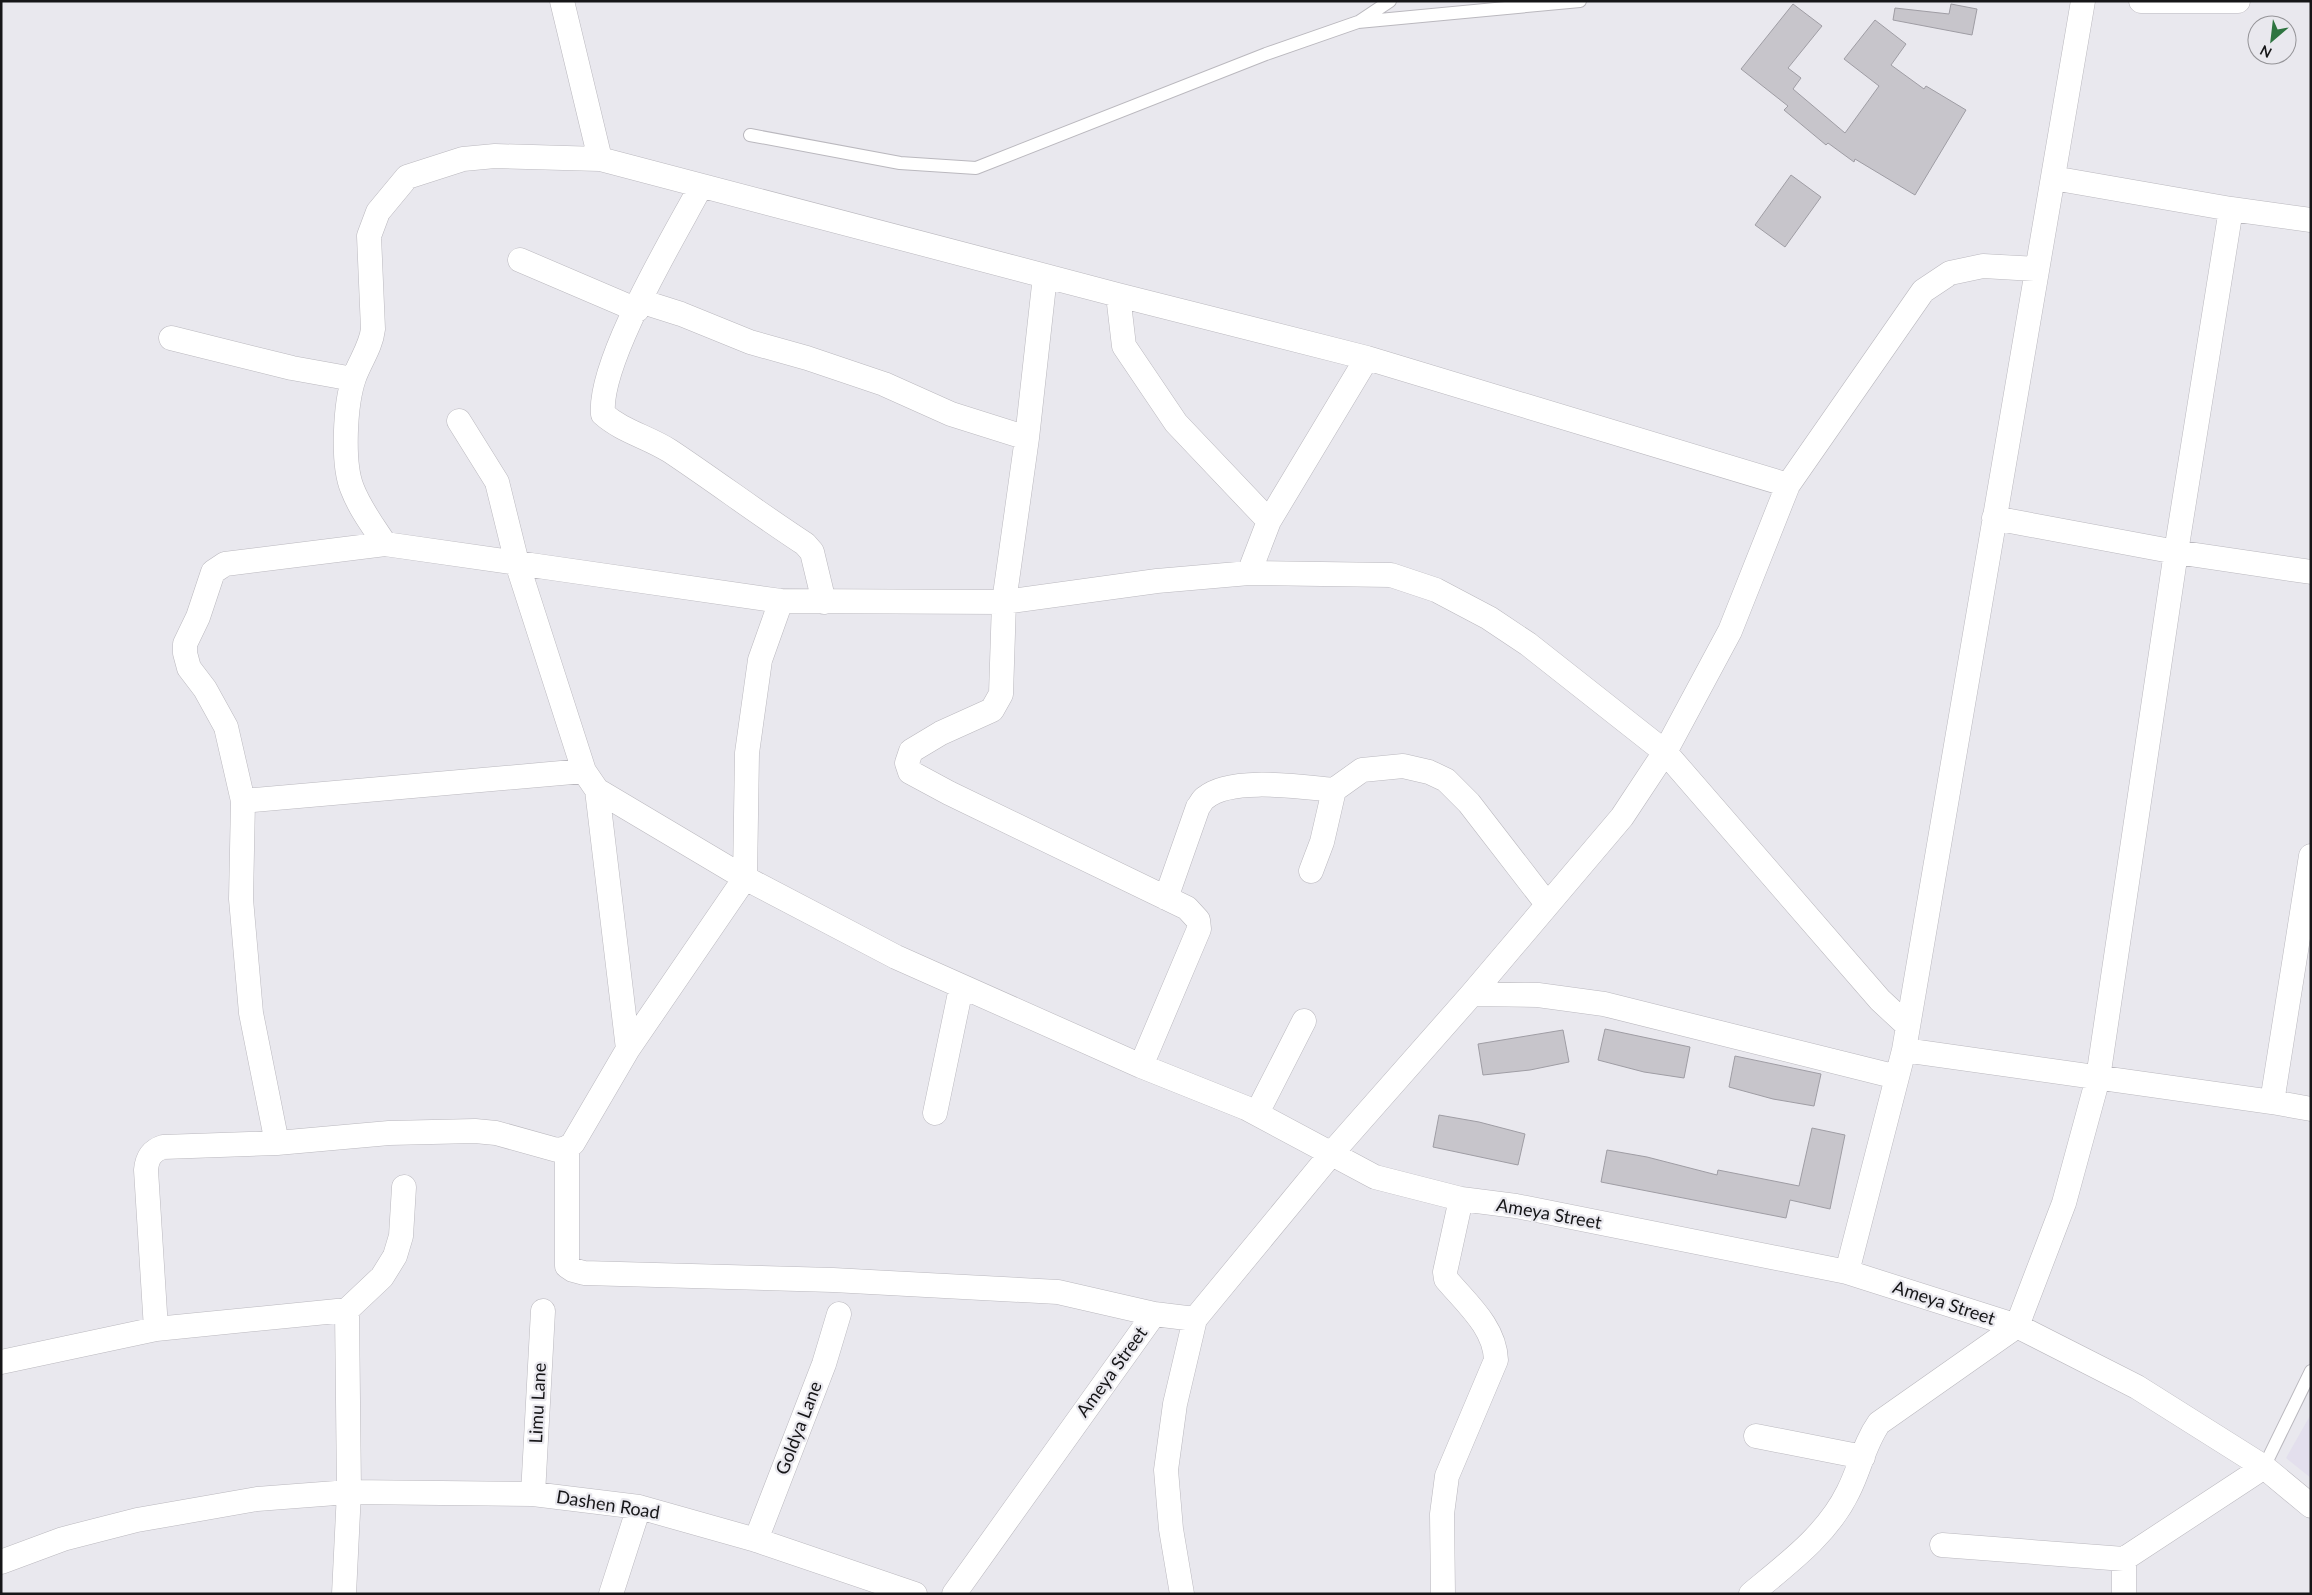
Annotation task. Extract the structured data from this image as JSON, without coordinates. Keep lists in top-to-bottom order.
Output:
{
  "streets": {
    "street": [
      "Ameya Street",
      "Limu Lane",
      "Goldya Lane",
      "Dashen Road"
    ]
  },
  "crossings": [
    ["Limu Lane", "Dashen Road"],
    ["Goldya Lane", "Dashen Road"]
  ],
  "north": "bottom left"
}
